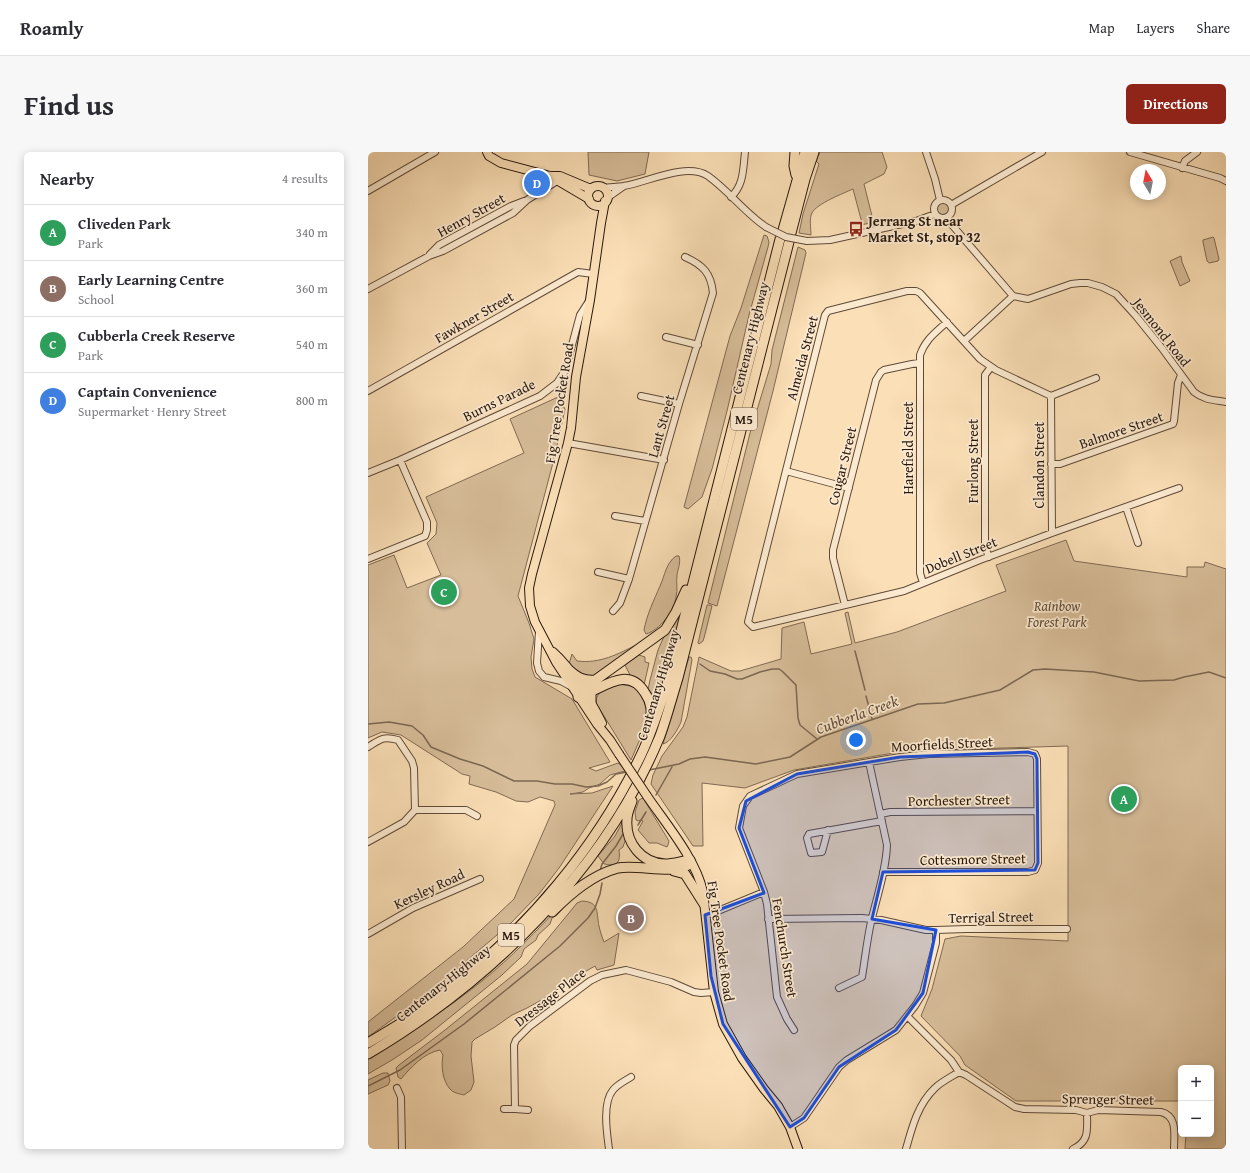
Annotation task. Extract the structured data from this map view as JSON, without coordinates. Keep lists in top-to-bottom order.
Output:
{
  "streets": {
    "highway": ["Centenary Highway", "M5"],
    "main road": ["Fig Tree Pocket Road"],
    "street": [
      "Henry Street",
      "Fawkner Street",
      "Jesmond Road",
      "Almeida Street",
      "Burns Parade",
      "Lant Street",
      "Balmore Street",
      "Harefield Street",
      "Furlong Street",
      "Clandon Street",
      "Cougar Street",
      "Dobell Street",
      "Moorfields Street",
      "Porchester Street",
      "Cottesmore Street",
      "Kersley Road",
      "Terrigal Street",
      "Fenchurch Street",
      "Dressage Place",
      "Sprenger Street"
    ]
  },
  "crossings": [
    ["Fawkner Street", "Fig Tree Pocket Road"],
    ["Jesmond Road", "Balmore Street"],
    ["Centenary Highway", "M5"],
    ["Almeida Street", "Harefield Street"],
    ["Almeida Street", "Furlong Street"],
    ["Almeida Street", "Clandon Street"],
    ["Almeida Street", "Dobell Street"],
    ["Burns Parade", "Fig Tree Pocket Road"],
    ["Fig Tree Pocket Road", "Dressage Place"],
    ["Balmore Street", "Clandon Street"],
    ["Harefield Street", "Cougar Street"],
    ["Harefield Street", "Dobell Street"],
    ["Furlong Street", "Dobell Street"],
    ["Clandon Street", "Dobell Street"],
    ["Cougar Street", "Dobell Street"],
    ["Moorfields Street", "Cottesmore Street"],
    ["Moorfields Street", "Fenchurch Street"],
    ["Porchester Street", "Cottesmore Street"],
    ["Terrigal Street", "Sprenger Street"]
  ],
  "water": ["Cubberla Creek"],
  "parks": ["Rainbow Forest Park"],
  "places": {
    "bus stop": ["Jerrang St near Market St, stop 32"]
  },
  "north": "top",
  "page": {
    "header": "Roamly",
    "nav": ["Map", "Layers", "Share"],
    "title": "Find us",
    "buttons": "Directions",
    "heading": ["Nearby", "4 results"],
    "pins": [
      "D",
      "C",
      "A",
      "B"
    ],
    "list": [
      {
        "mark": "A",
        "name": "Cliveden Park",
        "note": "Park",
        "value": "340 m"
      },
      {
        "mark": "B",
        "name": "Early Learning Centre",
        "note": "School",
        "value": "360 m"
      },
      {
        "mark": "C",
        "name": "Cubberla Creek Reserve",
        "note": "Park",
        "value": "540 m"
      },
      {
        "mark": "D",
        "name": "Captain Convenience",
        "note": "Supermarket · Henry Street",
        "value": "800 m"
      }
    ],
    "map_buttons": ["+", "−"]
  }
}
